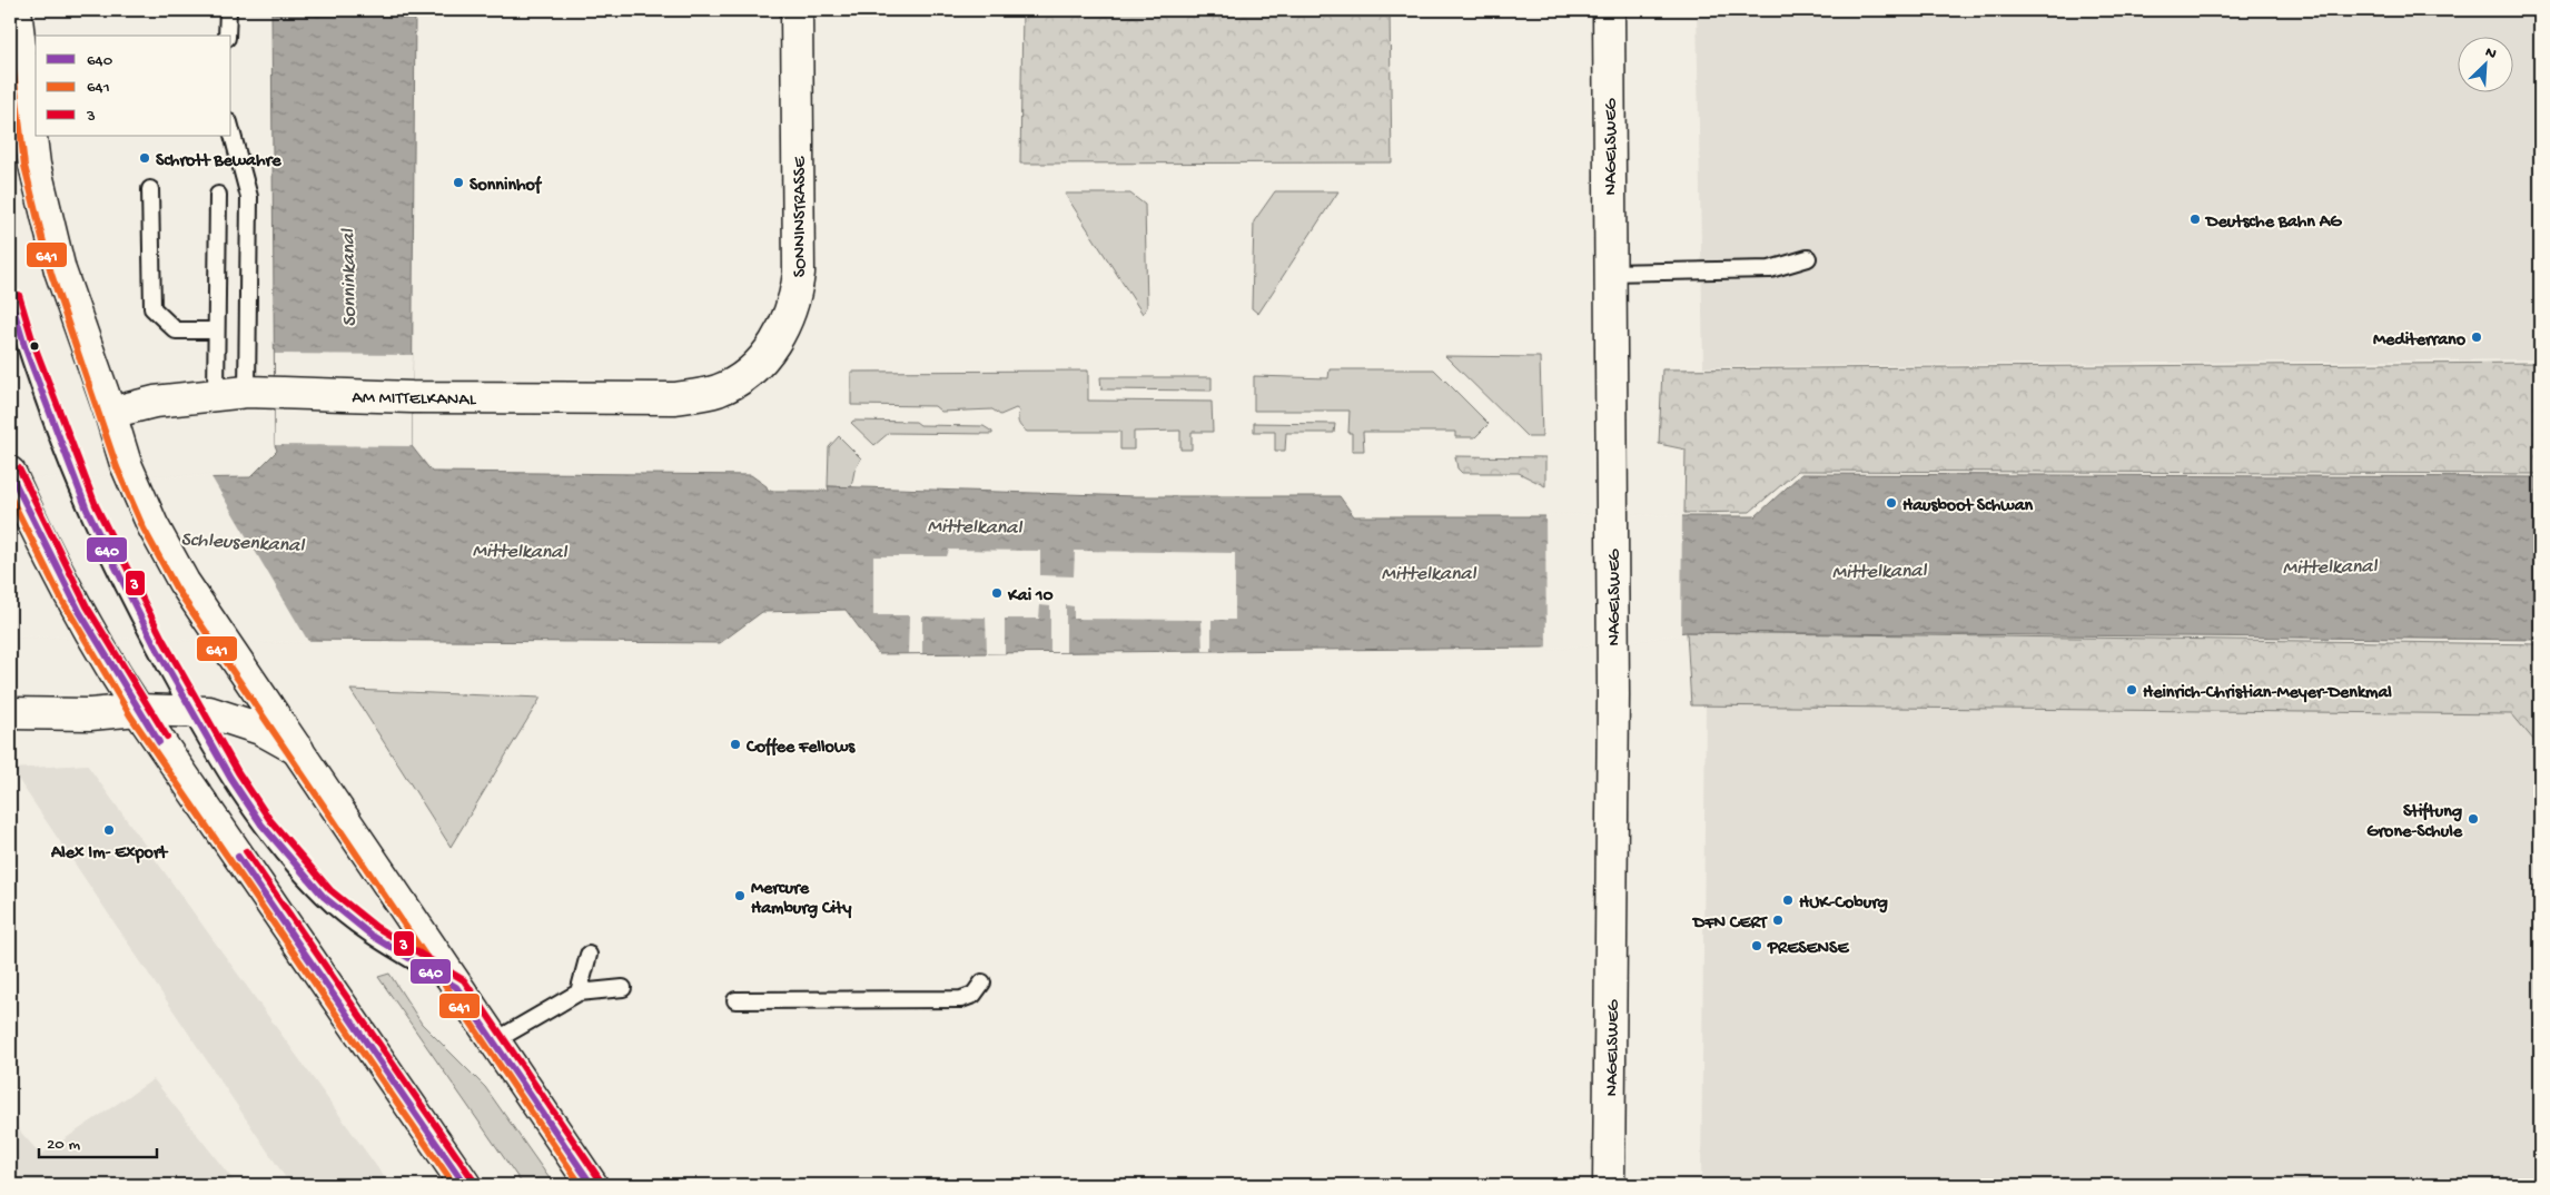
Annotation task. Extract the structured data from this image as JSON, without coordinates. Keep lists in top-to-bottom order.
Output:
{
  "streets": {
    "street": ["NAGELSWEG", "SONNINSTRASSE", "AM MITTELKANAL"]
  },
  "crossings": [
    ["SONNINSTRASSE", "AM MITTELKANAL"]
  ],
  "water": ["Sonninkanal", "Mittelkanal", "Schleusenkanal"],
  "places": [
    "Schrott Bewahre",
    "Sonninhof",
    "Deutsche Bahn AG",
    "Mediterrano",
    "Hausboot Schwan",
    "Kai 10",
    "Heinrich-Christian-Meyer-Denkmal",
    "Coffee Fellows",
    "Stiftung Grone-Schule",
    "Alex Im- Export",
    "Mercure Hamburg City",
    "HUK-Coburg",
    "DFN CERT",
    "PRESENSE"
  ],
  "lines": ["transit line 641", "transit line 3", "transit line 640"],
  "legend": ["640", "641", "3"],
  "scale_bar": "20 m",
  "north": "top right"
}
